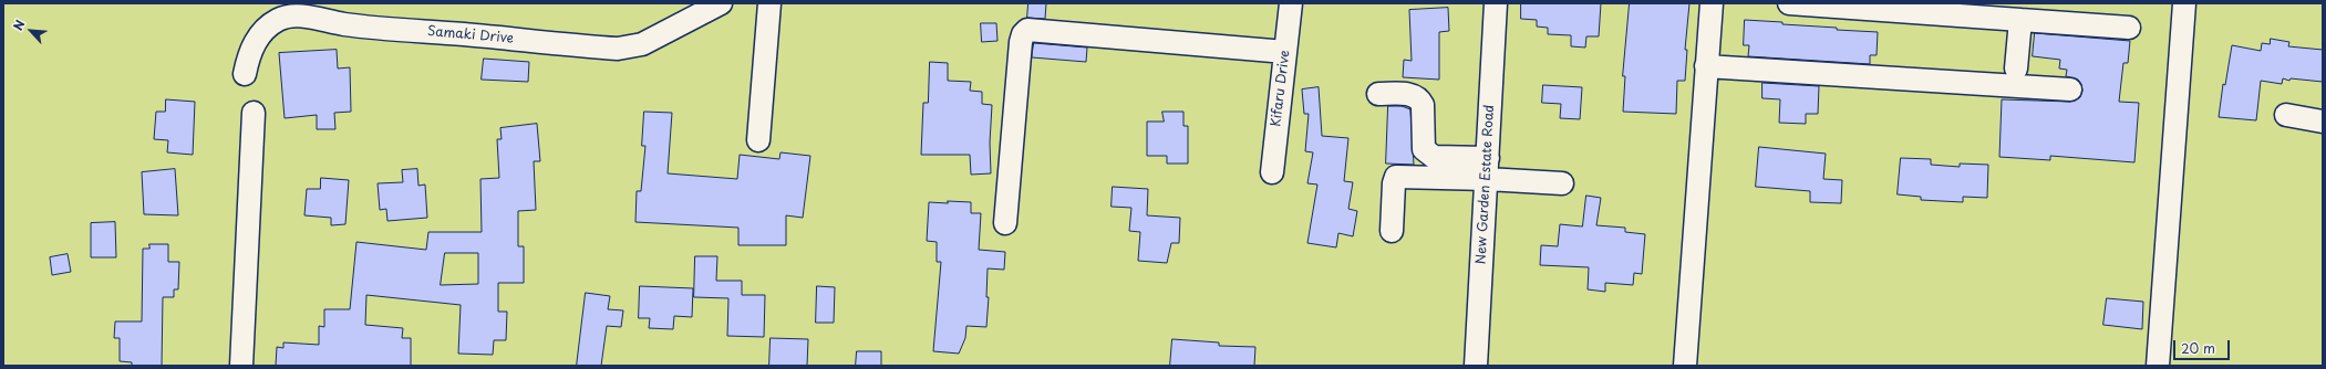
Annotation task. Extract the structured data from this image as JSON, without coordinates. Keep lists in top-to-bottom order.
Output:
{
  "streets": {
    "street": ["Samaki Drive", "Kifaru Drive", "New Garden Estate Road"]
  },
  "scale_bar": "20 m",
  "north": "top left"
}
